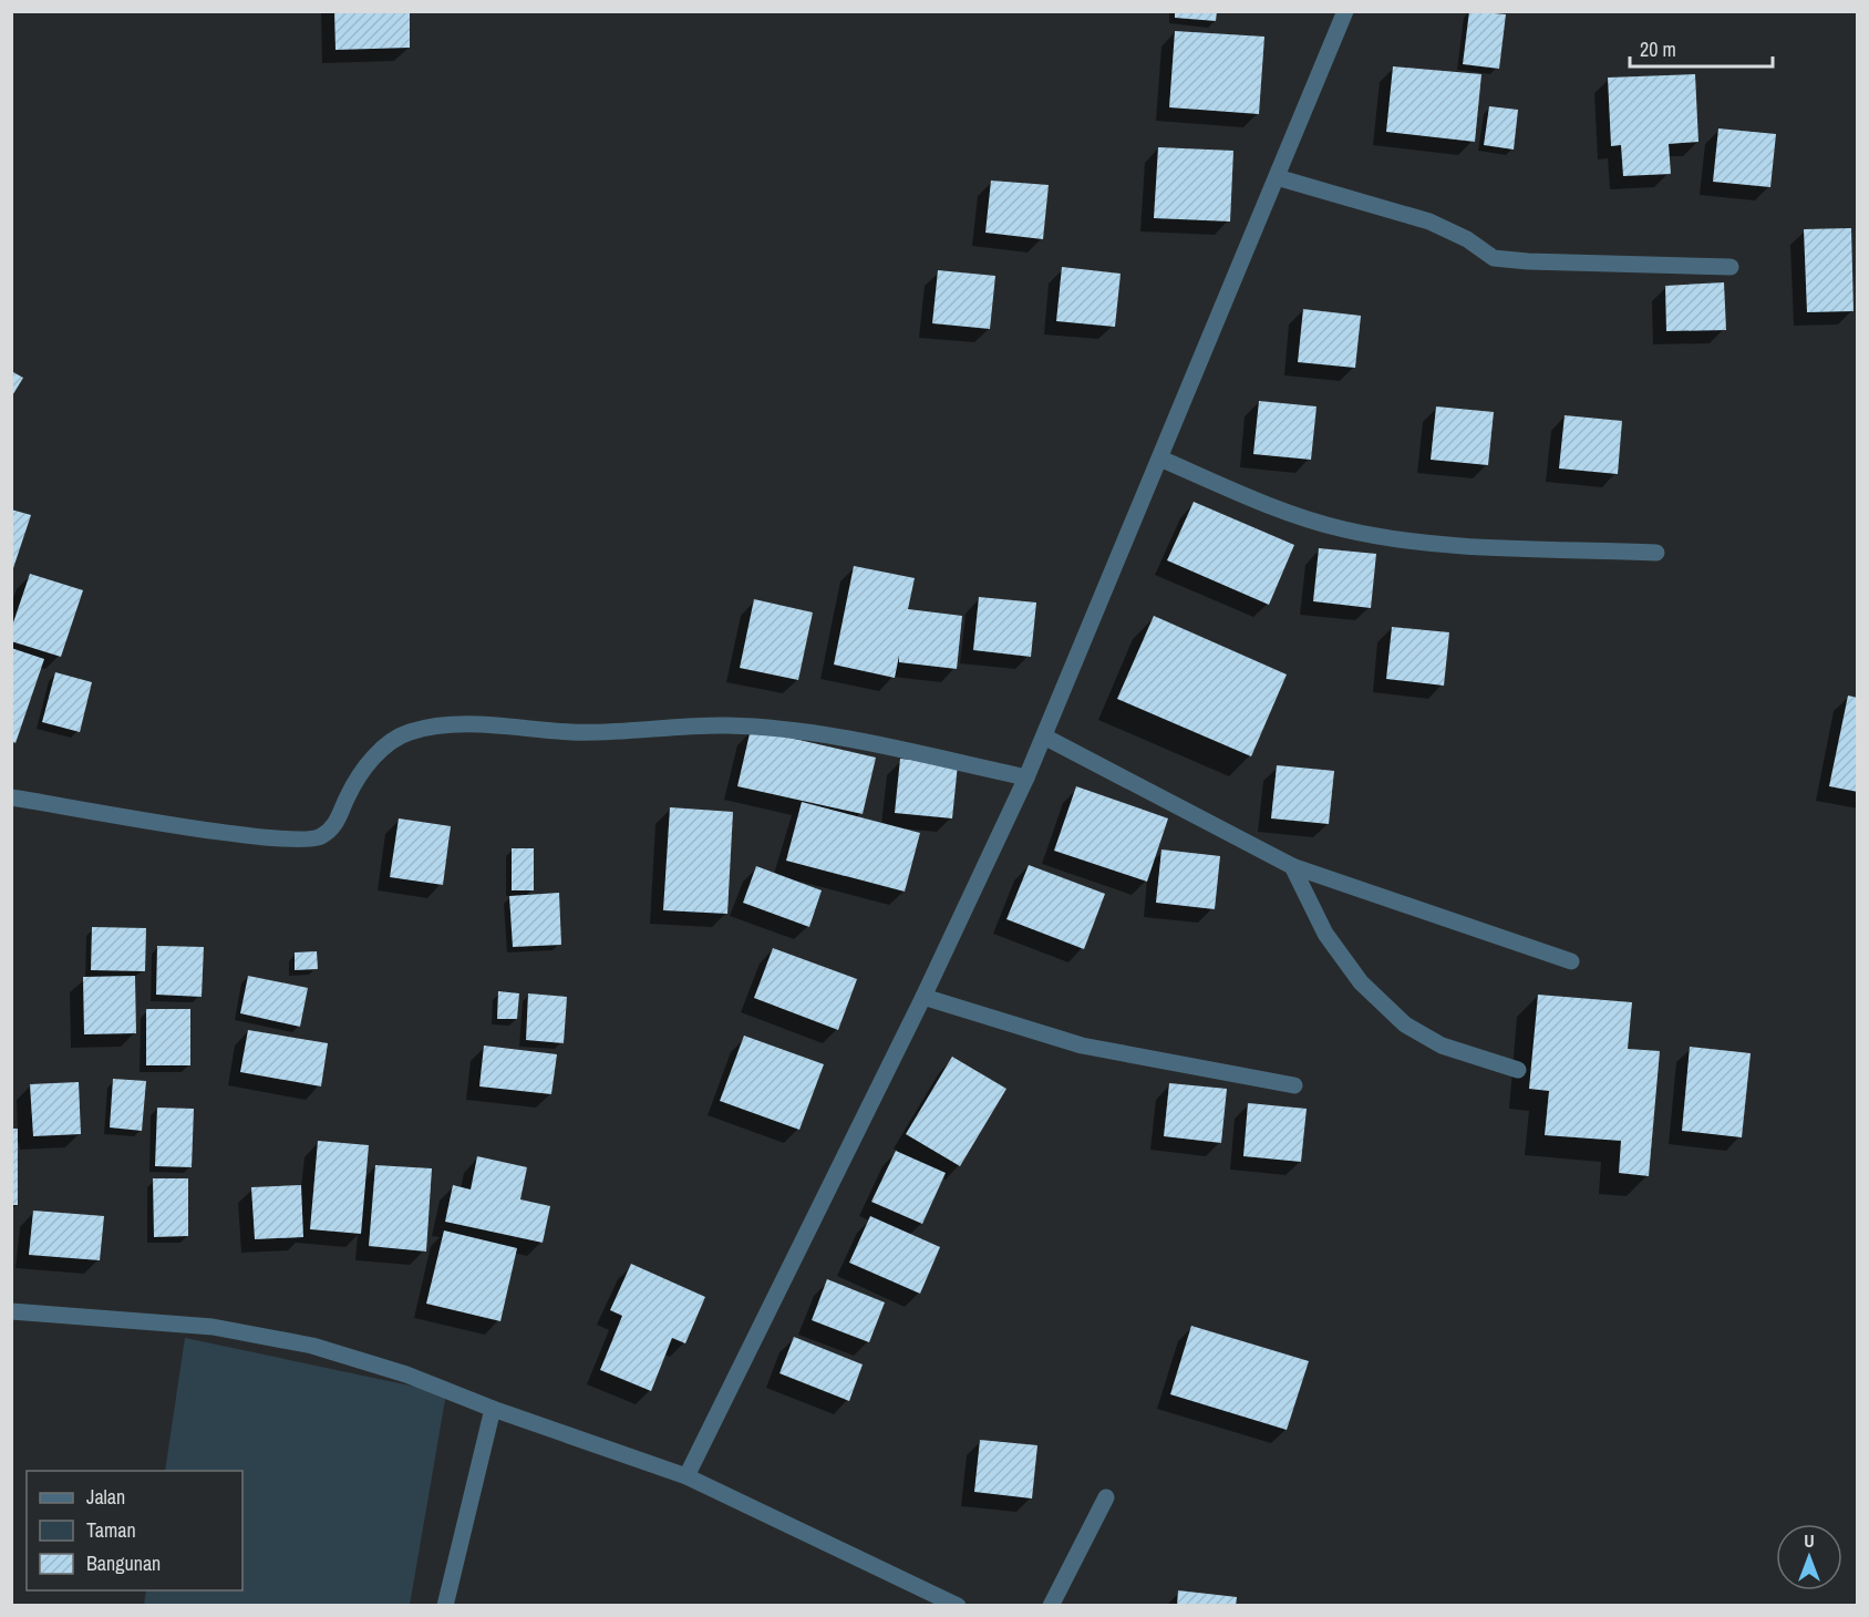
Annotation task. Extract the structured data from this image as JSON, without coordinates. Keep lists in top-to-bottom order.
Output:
{
  "legend": ["Jalan", "Taman", "Bangunan"],
  "scale_bar": "20 m",
  "north": "top"
}
